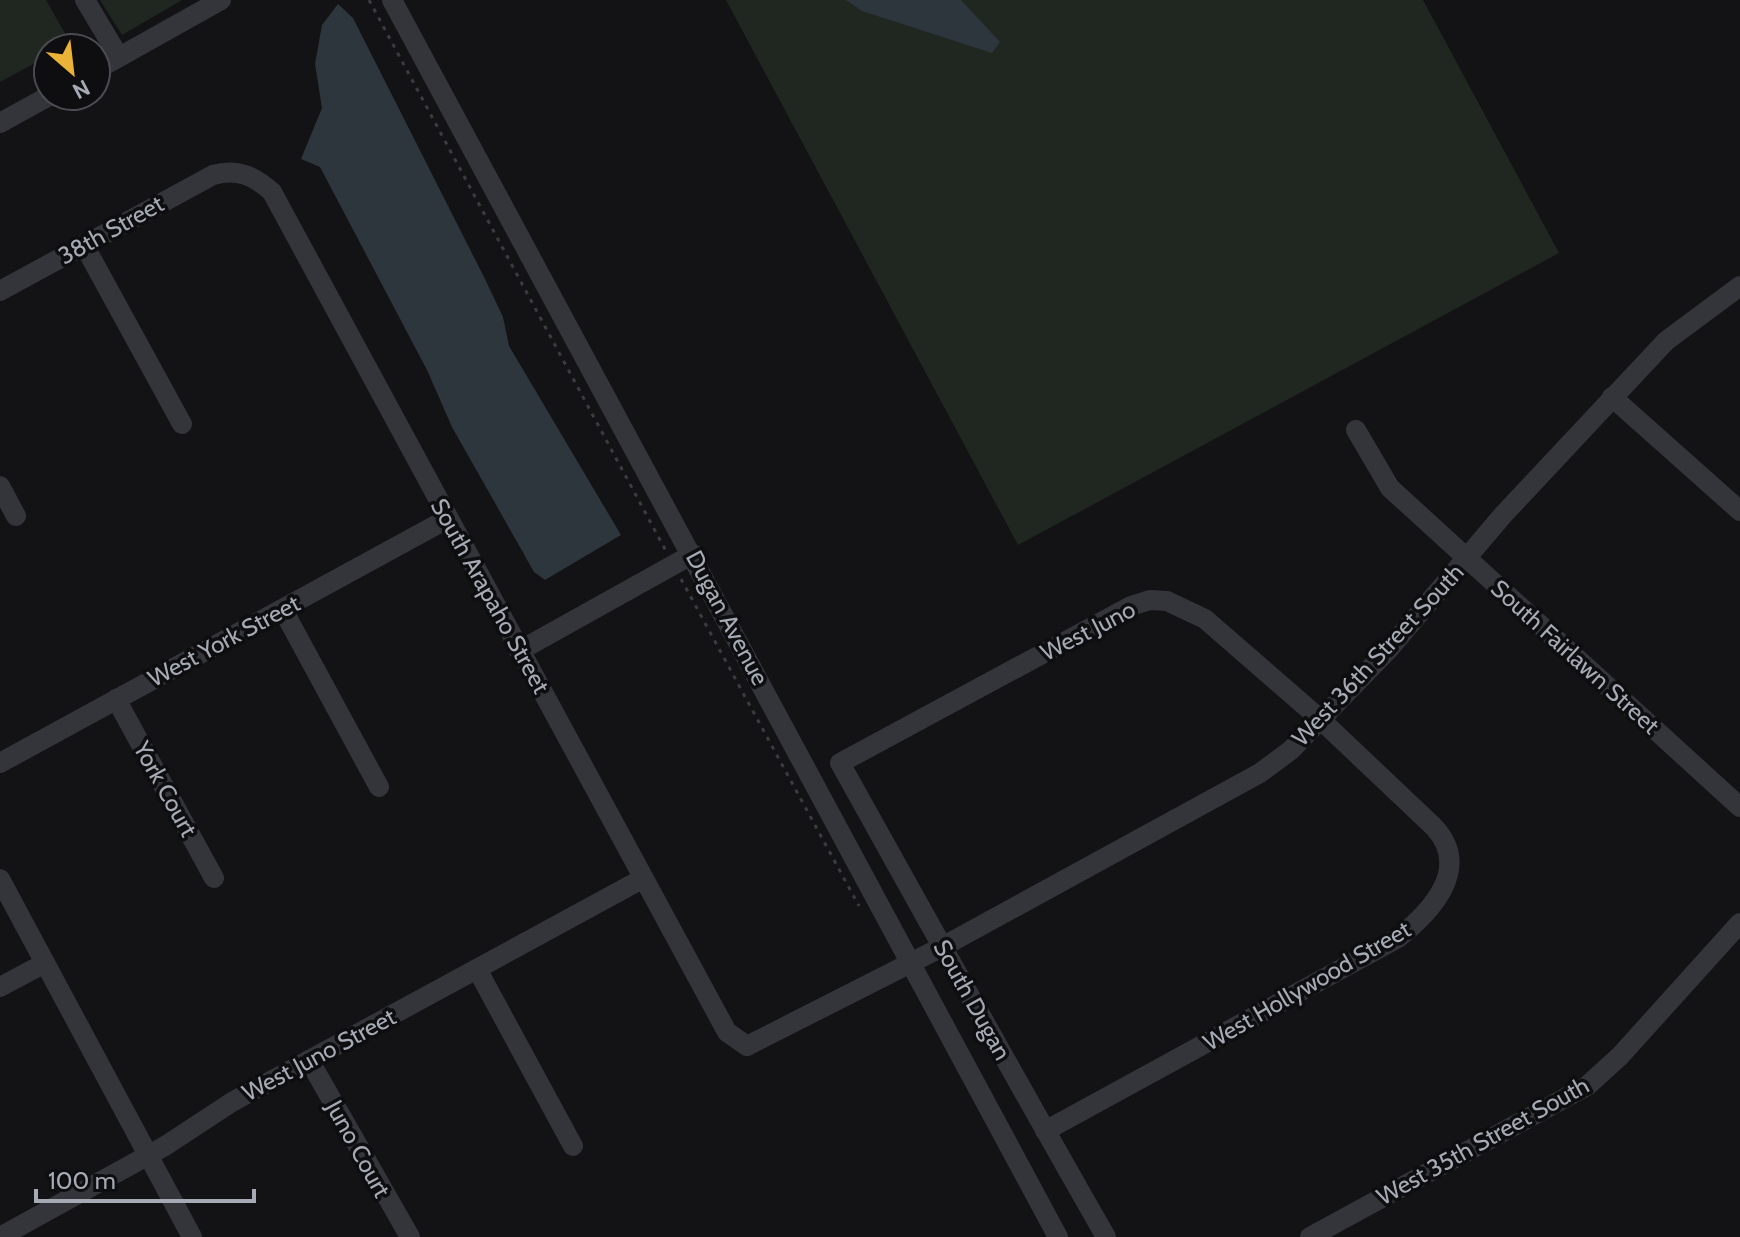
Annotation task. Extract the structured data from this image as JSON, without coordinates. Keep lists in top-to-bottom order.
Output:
{
  "streets": {
    "street": [
      "38th Street",
      "South Arapaho Street",
      "Dugan Avenue",
      "West Juno",
      "West York Street",
      "West 36th Street South",
      "South Fairlawn Street",
      "York Court",
      "West Hollywood Street",
      "South Dugan",
      "West Juno Street",
      "West 35th Street South",
      "Juno Court"
    ]
  },
  "crossings": [
    ["38th Street", "South Arapaho Street"],
    ["South Arapaho Street", "West York Street"],
    ["South Arapaho Street", "West 36th Street South"],
    ["South Arapaho Street", "West Juno Street"],
    ["Dugan Avenue", "West 36th Street South"],
    ["West Juno", "West 36th Street South"],
    ["West Juno", "West Hollywood Street"],
    ["West Juno", "South Dugan"],
    ["West York Street", "York Court"],
    ["West 36th Street South", "South Fairlawn Street"],
    ["West 36th Street South", "West Hollywood Street"],
    ["West 36th Street South", "South Dugan"],
    ["West Hollywood Street", "South Dugan"],
    ["West Juno Street", "Juno Court"]
  ],
  "scale_bar": "100 m",
  "north": "bottom right"
}
